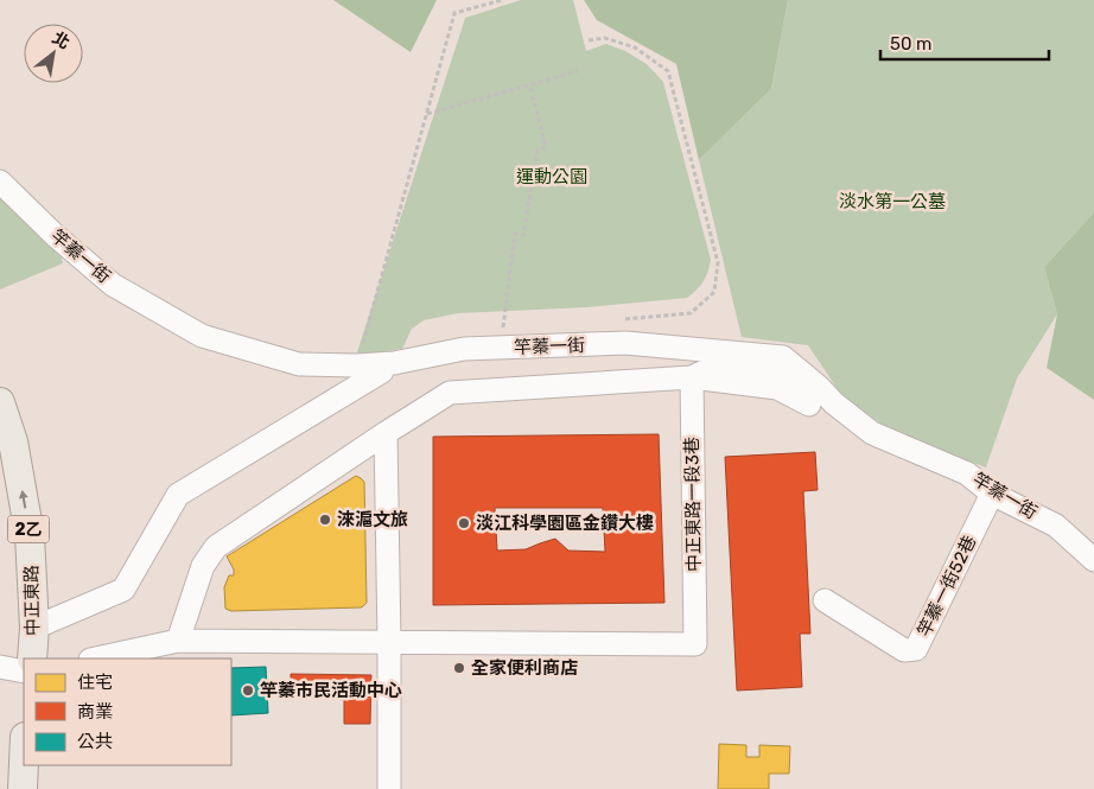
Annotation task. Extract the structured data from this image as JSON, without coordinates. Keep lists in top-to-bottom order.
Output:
{
  "streets": {
    "main road": ["2乙", "中正東路"],
    "street": ["竿蓁一街", "中正東路一段3巷", "竿蓁一街52巷"]
  },
  "crossings": [
    ["竿蓁一街", "竿蓁一街52巷"]
  ],
  "one_way": ["中正東路"],
  "parks": ["運動公園", "淡水第一公墓"],
  "places": [
    "淶滬文旅",
    "淡江科學園區金鑽大樓",
    "全家便利商店",
    "竿蓁市民活動中心"
  ],
  "legend": ["住宅", "商業", "公共"],
  "scale_bar": "50 m",
  "north": "top right"
}
